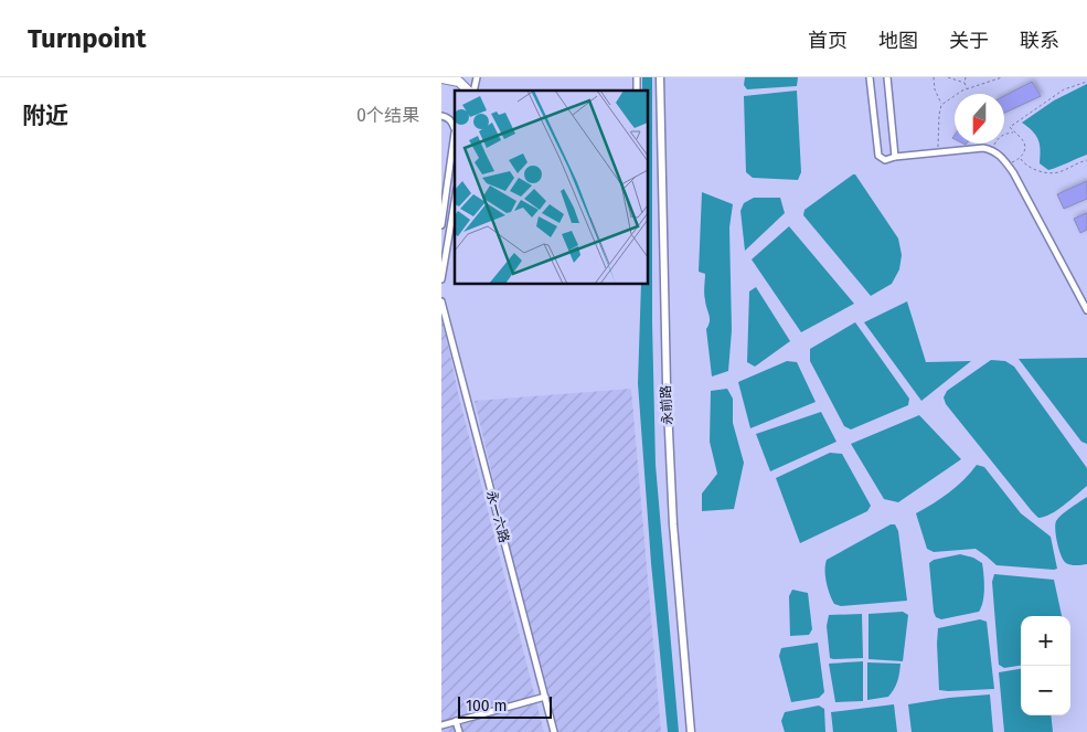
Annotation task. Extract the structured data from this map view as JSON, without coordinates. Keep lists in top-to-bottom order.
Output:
{
  "streets": {
    "street": ["永前路", "永一六路"]
  },
  "scale_bar": "100 m",
  "north": "bottom",
  "page": {
    "header": "Turnpoint",
    "nav": [
      "首页",
      "地图",
      "关于",
      "联系"
    ],
    "heading": ["附近", "0个结果"],
    "map_buttons": ["+", "−"],
    "scale": "100 m"
  }
}
